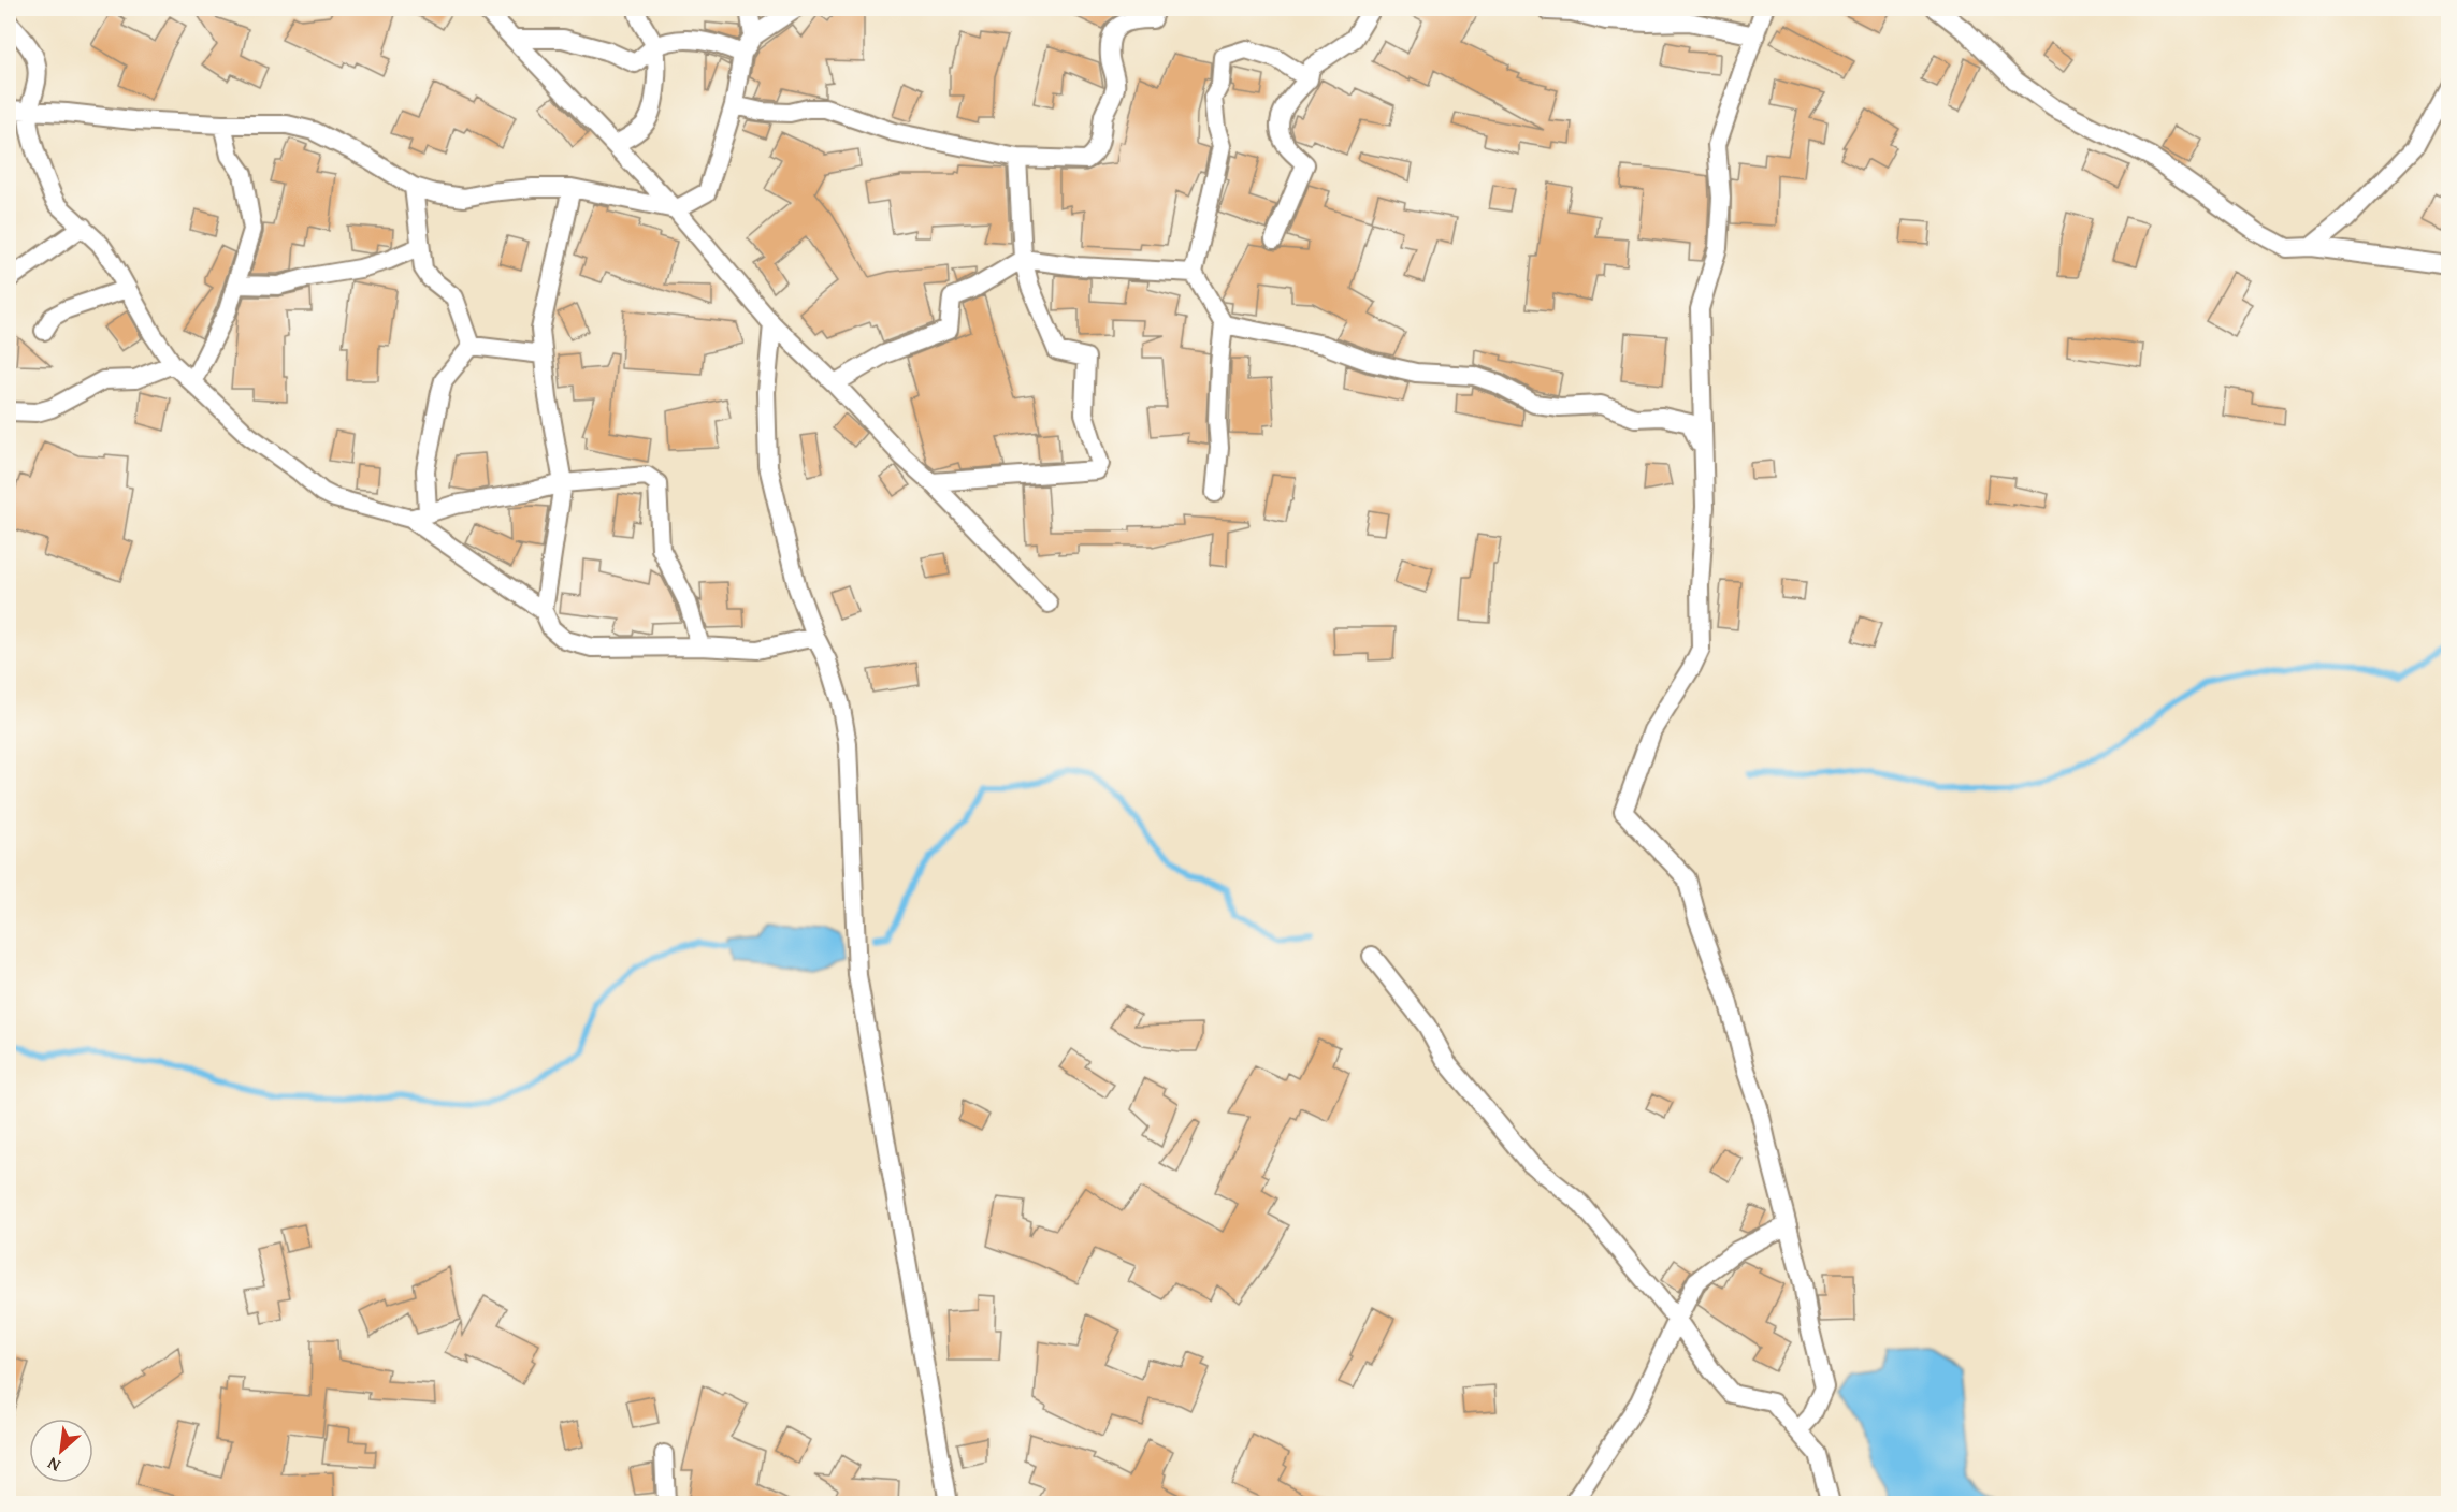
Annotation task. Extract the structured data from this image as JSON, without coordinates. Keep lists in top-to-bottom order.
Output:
{
  "north": "bottom left"
}
